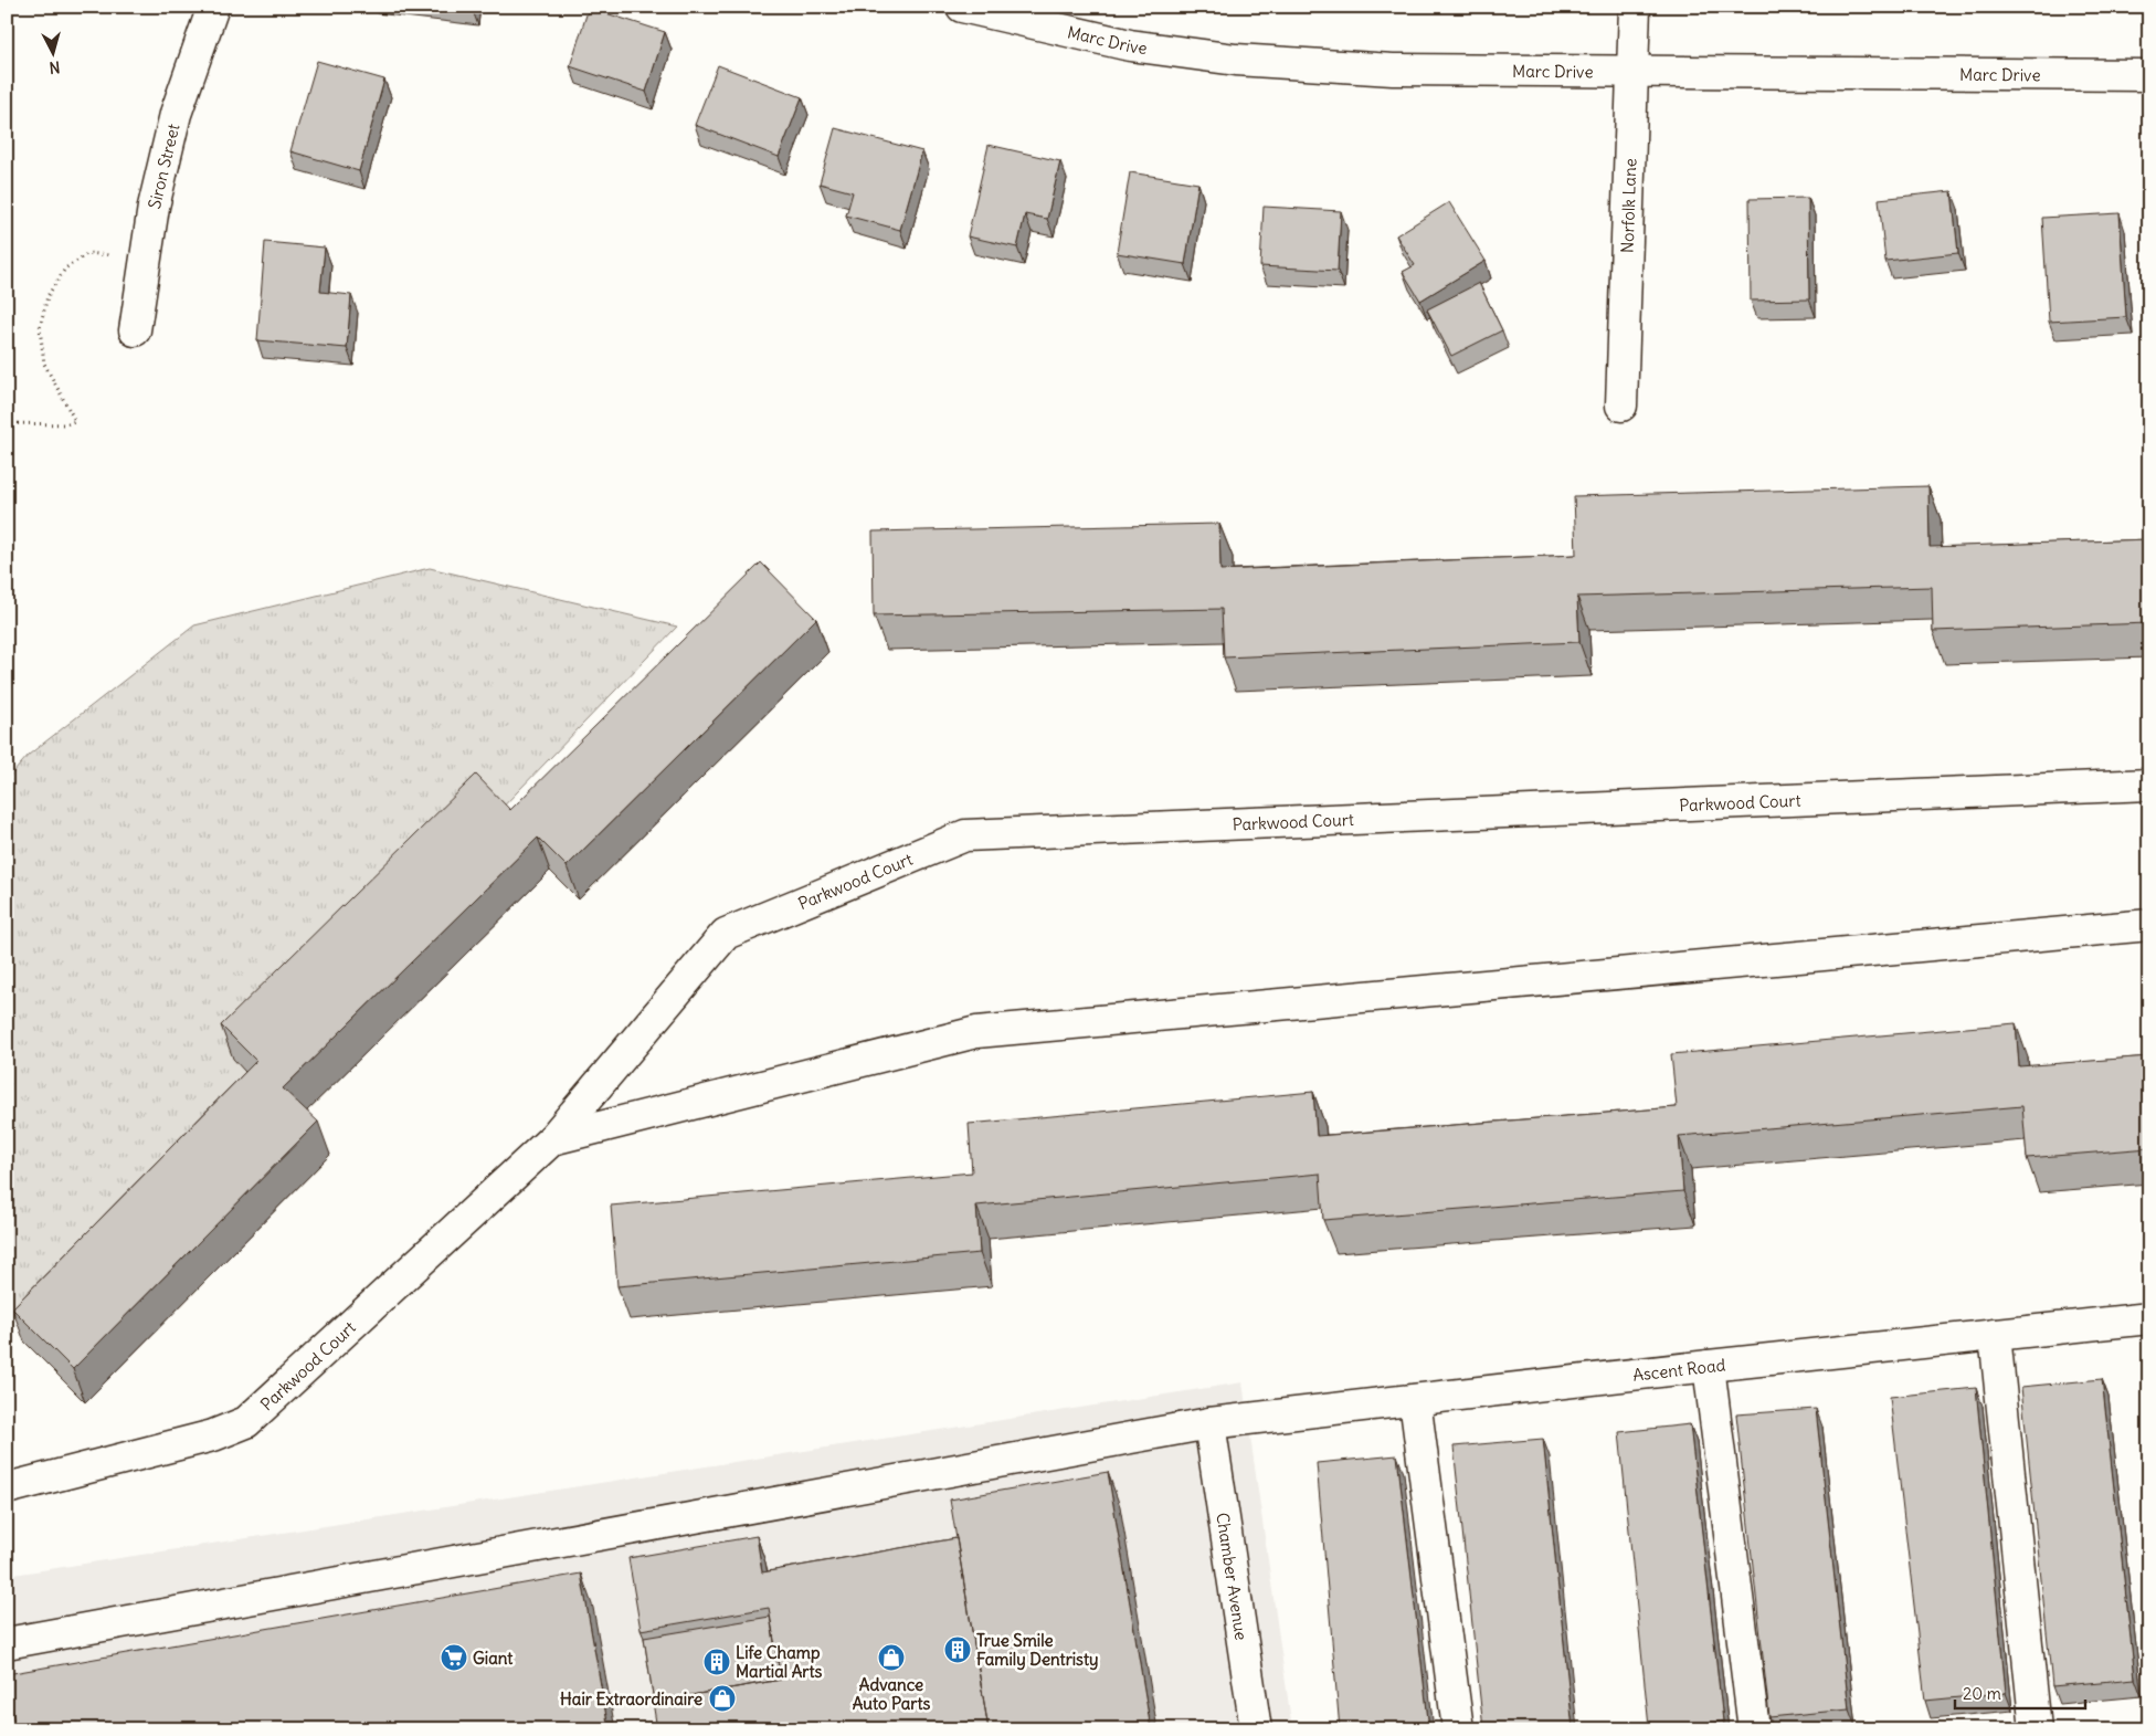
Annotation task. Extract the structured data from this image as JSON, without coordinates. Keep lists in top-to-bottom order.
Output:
{
  "streets": {
    "street": [
      "Marc Drive",
      "Siron Street",
      "Norfolk Lane",
      "Parkwood Court",
      "Ascent Road",
      "Chamber Avenue"
    ]
  },
  "crossings": [
    ["Marc Drive", "Norfolk Lane"],
    ["Ascent Road", "Chamber Avenue"]
  ],
  "places": {
    "building": ["True Smile Family Dentristy", "Life Champ Martial Arts"],
    "supermarket": ["Giant"],
    "shop": ["Advance Auto Parts", "Hair Extraordinaire"]
  },
  "scale_bar": "20 m",
  "north": "bottom"
}
